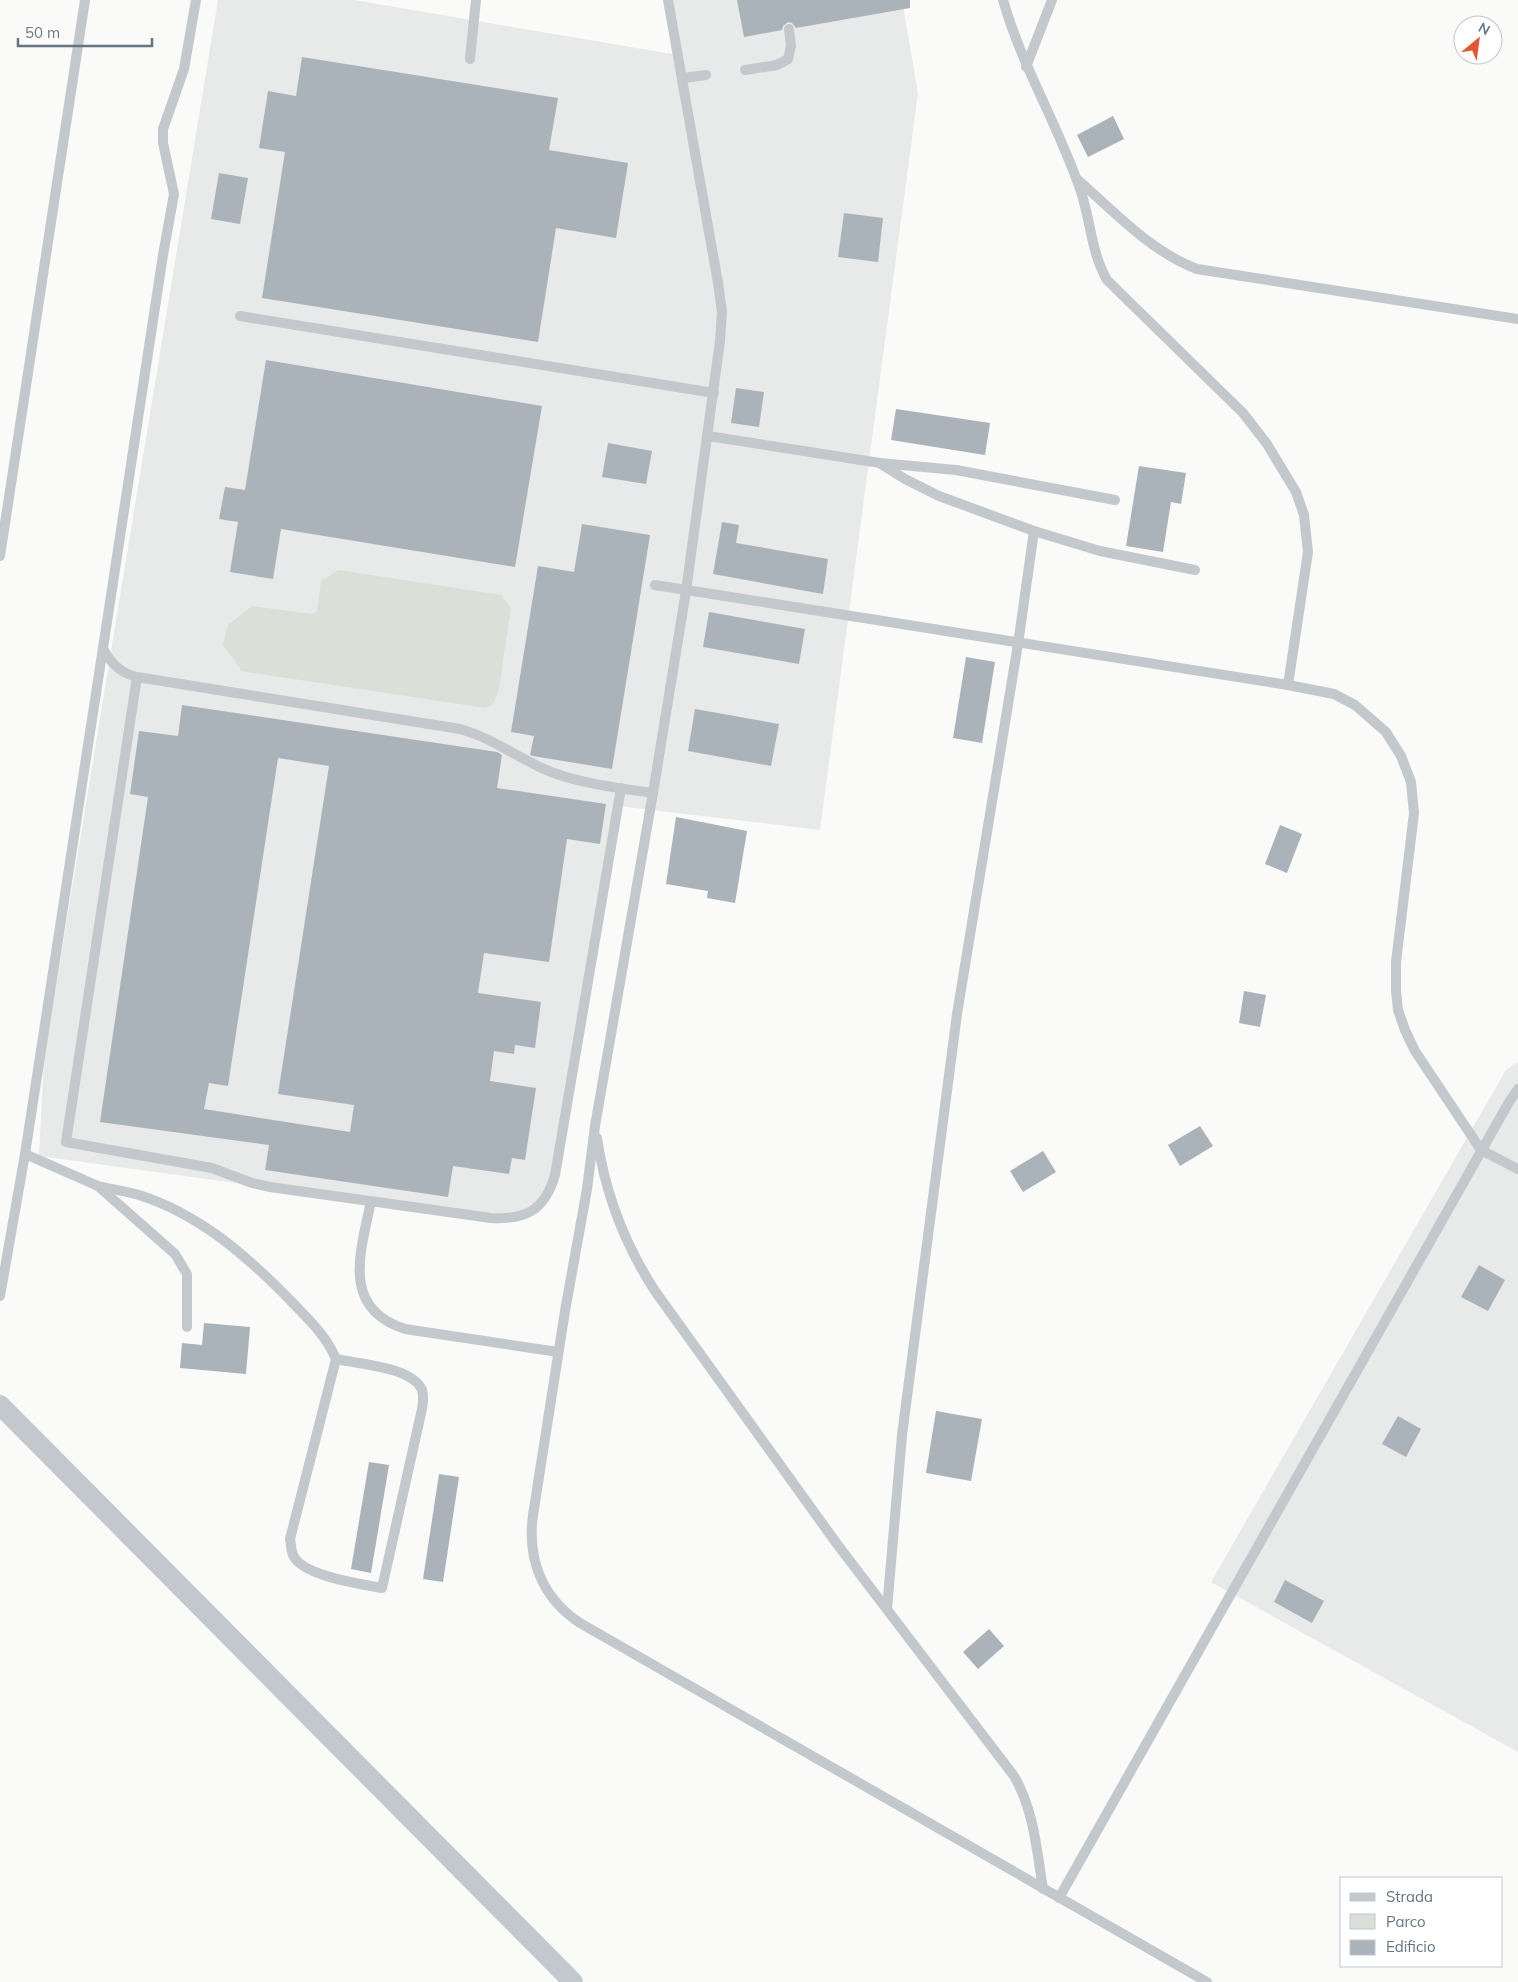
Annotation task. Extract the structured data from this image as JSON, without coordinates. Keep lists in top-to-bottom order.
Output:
{
  "legend": ["Strada", "Parco", "Edificio"],
  "scale_bar": "50 m",
  "north": "top right"
}
